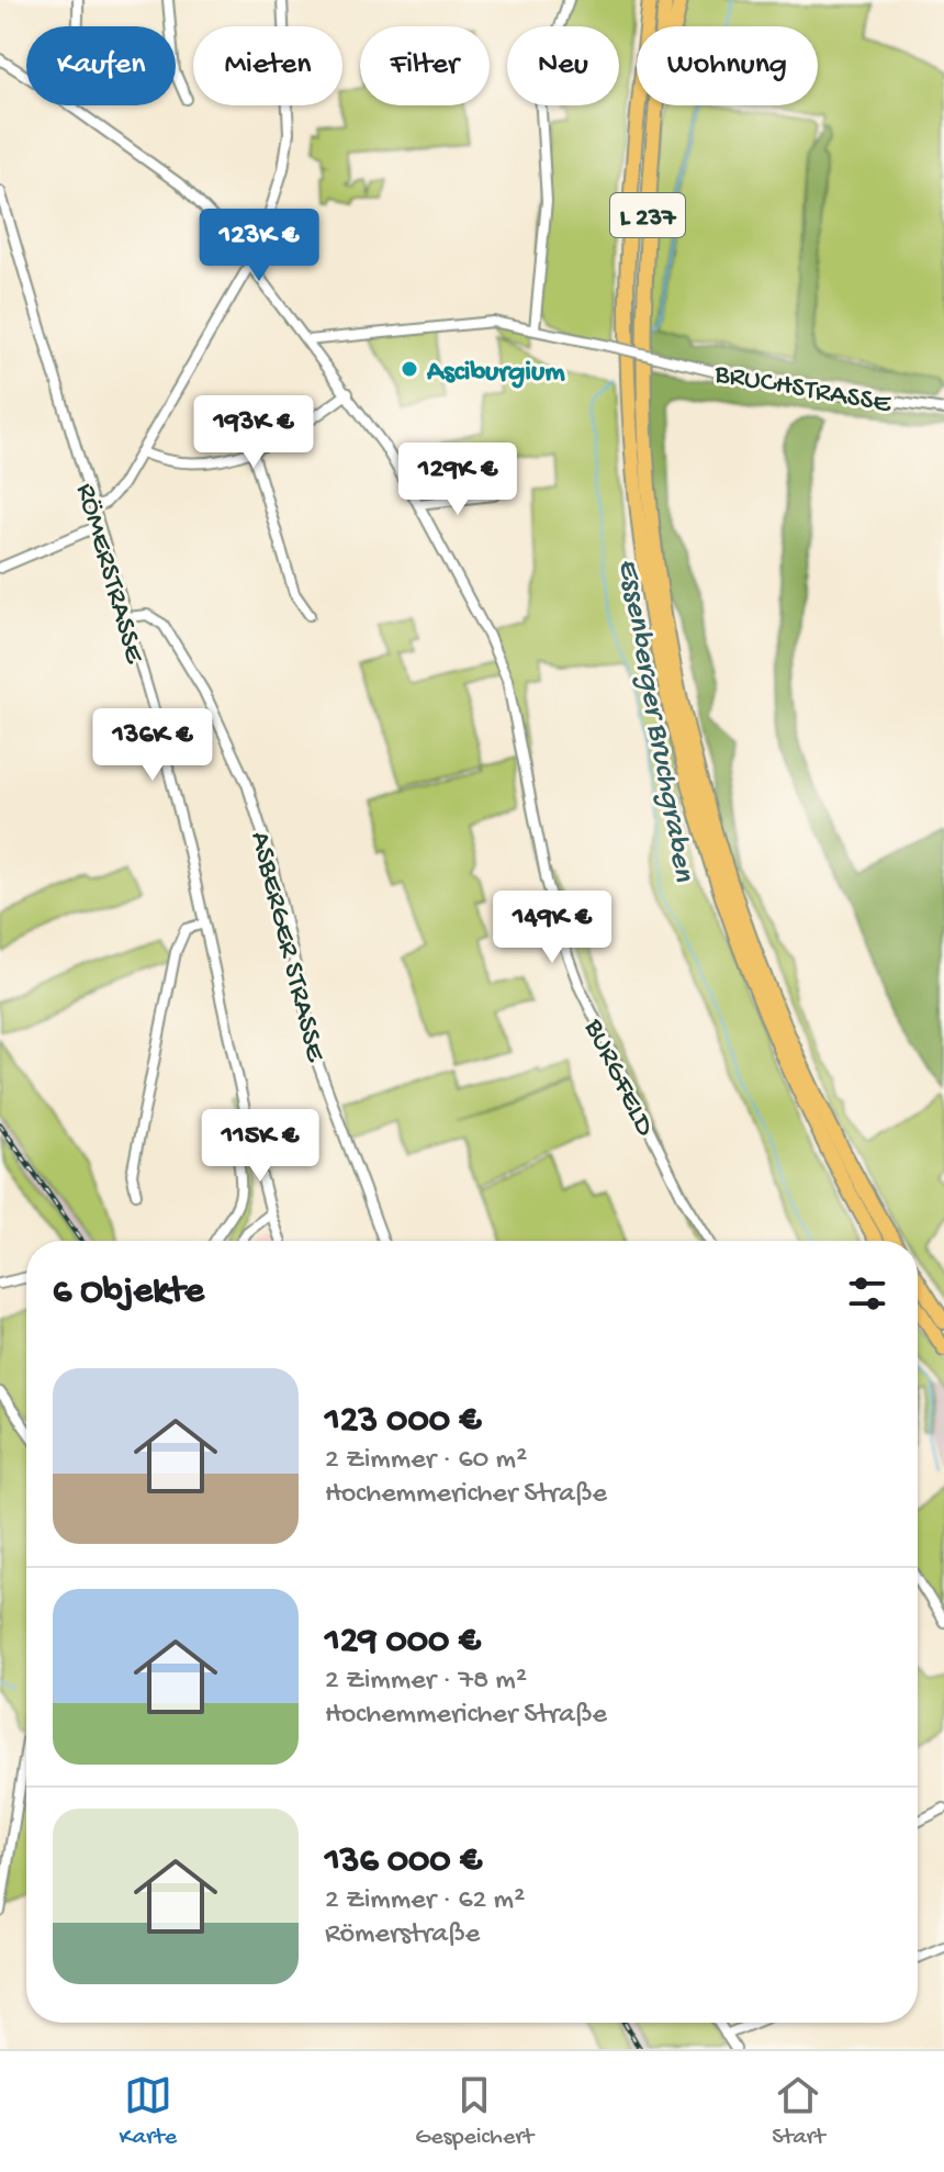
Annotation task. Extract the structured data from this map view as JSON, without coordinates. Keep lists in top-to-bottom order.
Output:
{
  "streets": {
    "highway": ["L 237"],
    "street": [
      "BRUCHSTRASSE",
      "RÖMERSTRASSE",
      "ASBERGER STRASSE",
      "BURGFELD"
    ]
  },
  "crossings": [
    ["BRUCHSTRASSE", "BURGFELD"],
    ["RÖMERSTRASSE", "ASBERGER STRASSE"]
  ],
  "water": ["Essenberger Bruchgraben"],
  "places": ["Asciburgium"],
  "page": {
    "chip": [
      "Kaufen",
      "Mieten",
      "Filter",
      "Neu",
      "Wohnung"
    ],
    "price": [
      "123K €",
      "193K €",
      "129K €",
      "136K €",
      "149K €",
      "115K €"
    ],
    "heading": "6 Objekte",
    "list": [
      {
        "name": "123 000 €",
        "note": "2 Zimmer · 60 m² · Hochemmericher Straße"
      },
      {
        "name": "129 000 €",
        "note": "2 Zimmer · 78 m² · Hochemmericher Straße"
      },
      {
        "name": "136 000 €",
        "note": "2 Zimmer · 62 m² · Römerstraße"
      }
    ],
    "tabs": ["Karte", "Gespeichert", "Start"]
  }
}
